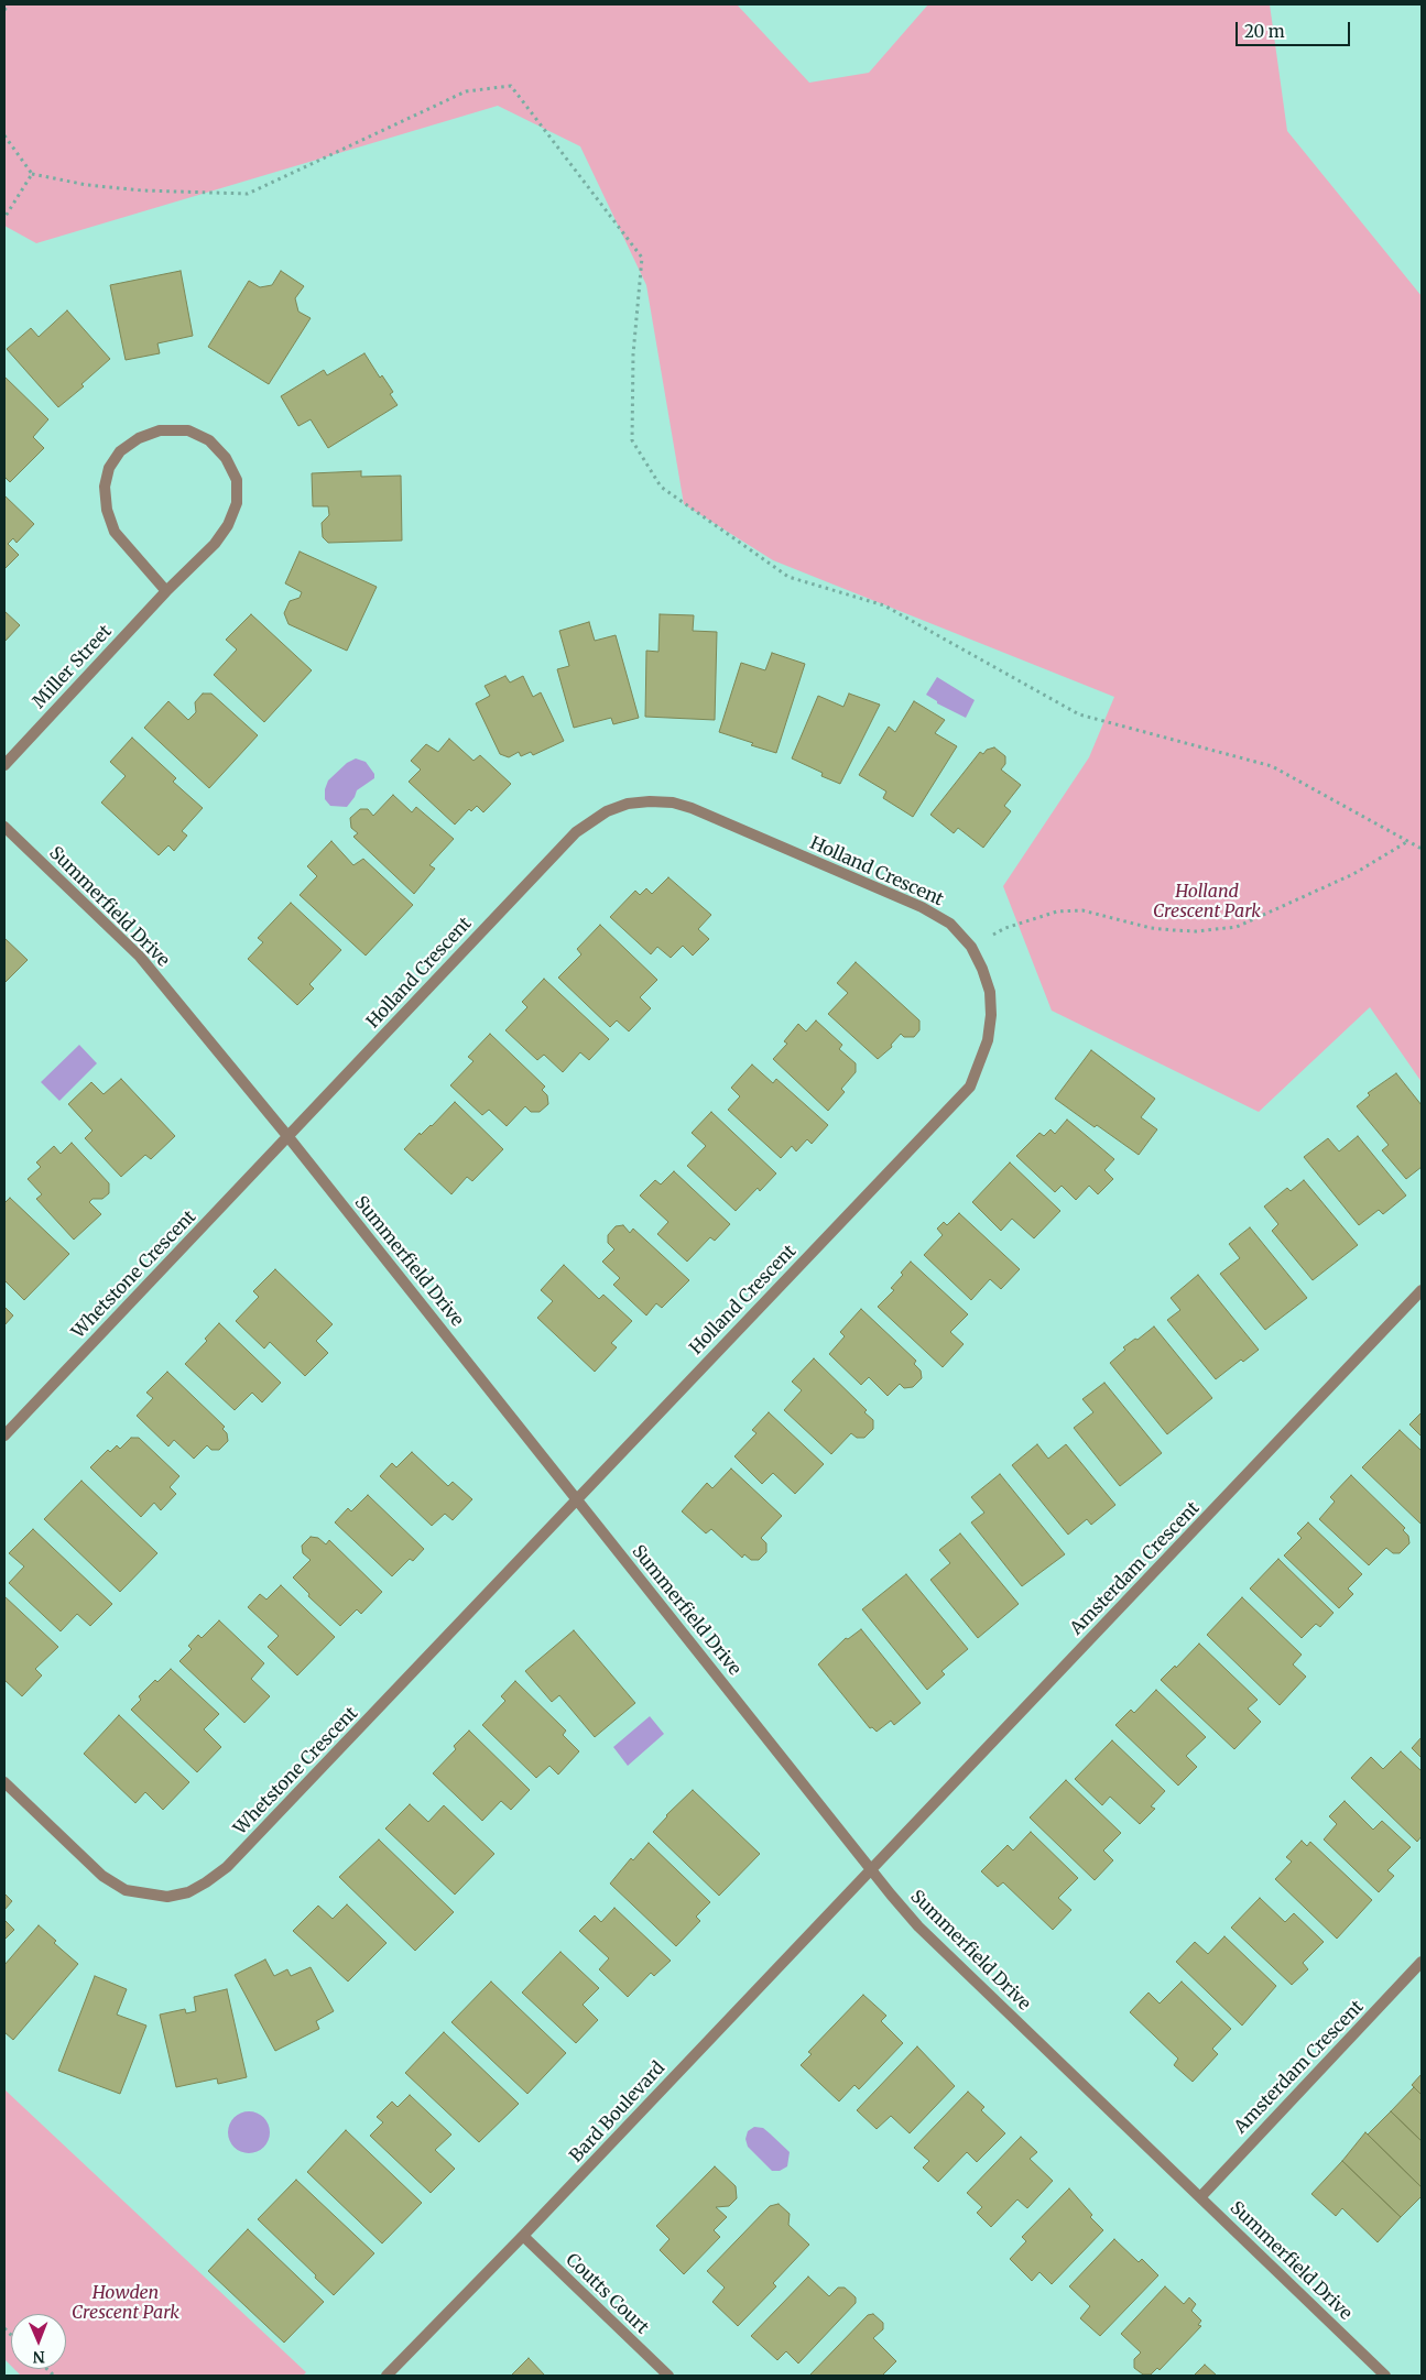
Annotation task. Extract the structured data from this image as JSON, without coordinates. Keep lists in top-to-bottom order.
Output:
{
  "streets": {
    "street": [
      "Miller Street",
      "Holland Crescent",
      "Summerfield Drive",
      "Whetstone Crescent",
      "Amsterdam Crescent",
      "Bard Boulevard",
      "Coutts Court"
    ]
  },
  "crossings": [
    ["Holland Crescent", "Summerfield Drive"],
    ["Holland Crescent", "Whetstone Crescent"],
    ["Summerfield Drive", "Whetstone Crescent"],
    ["Summerfield Drive", "Amsterdam Crescent"],
    ["Summerfield Drive", "Bard Boulevard"],
    ["Amsterdam Crescent", "Bard Boulevard"],
    ["Bard Boulevard", "Coutts Court"]
  ],
  "parks": ["Holland Crescent Park", "Howden Crescent Park"],
  "scale_bar": "20 m",
  "north": "bottom"
}
